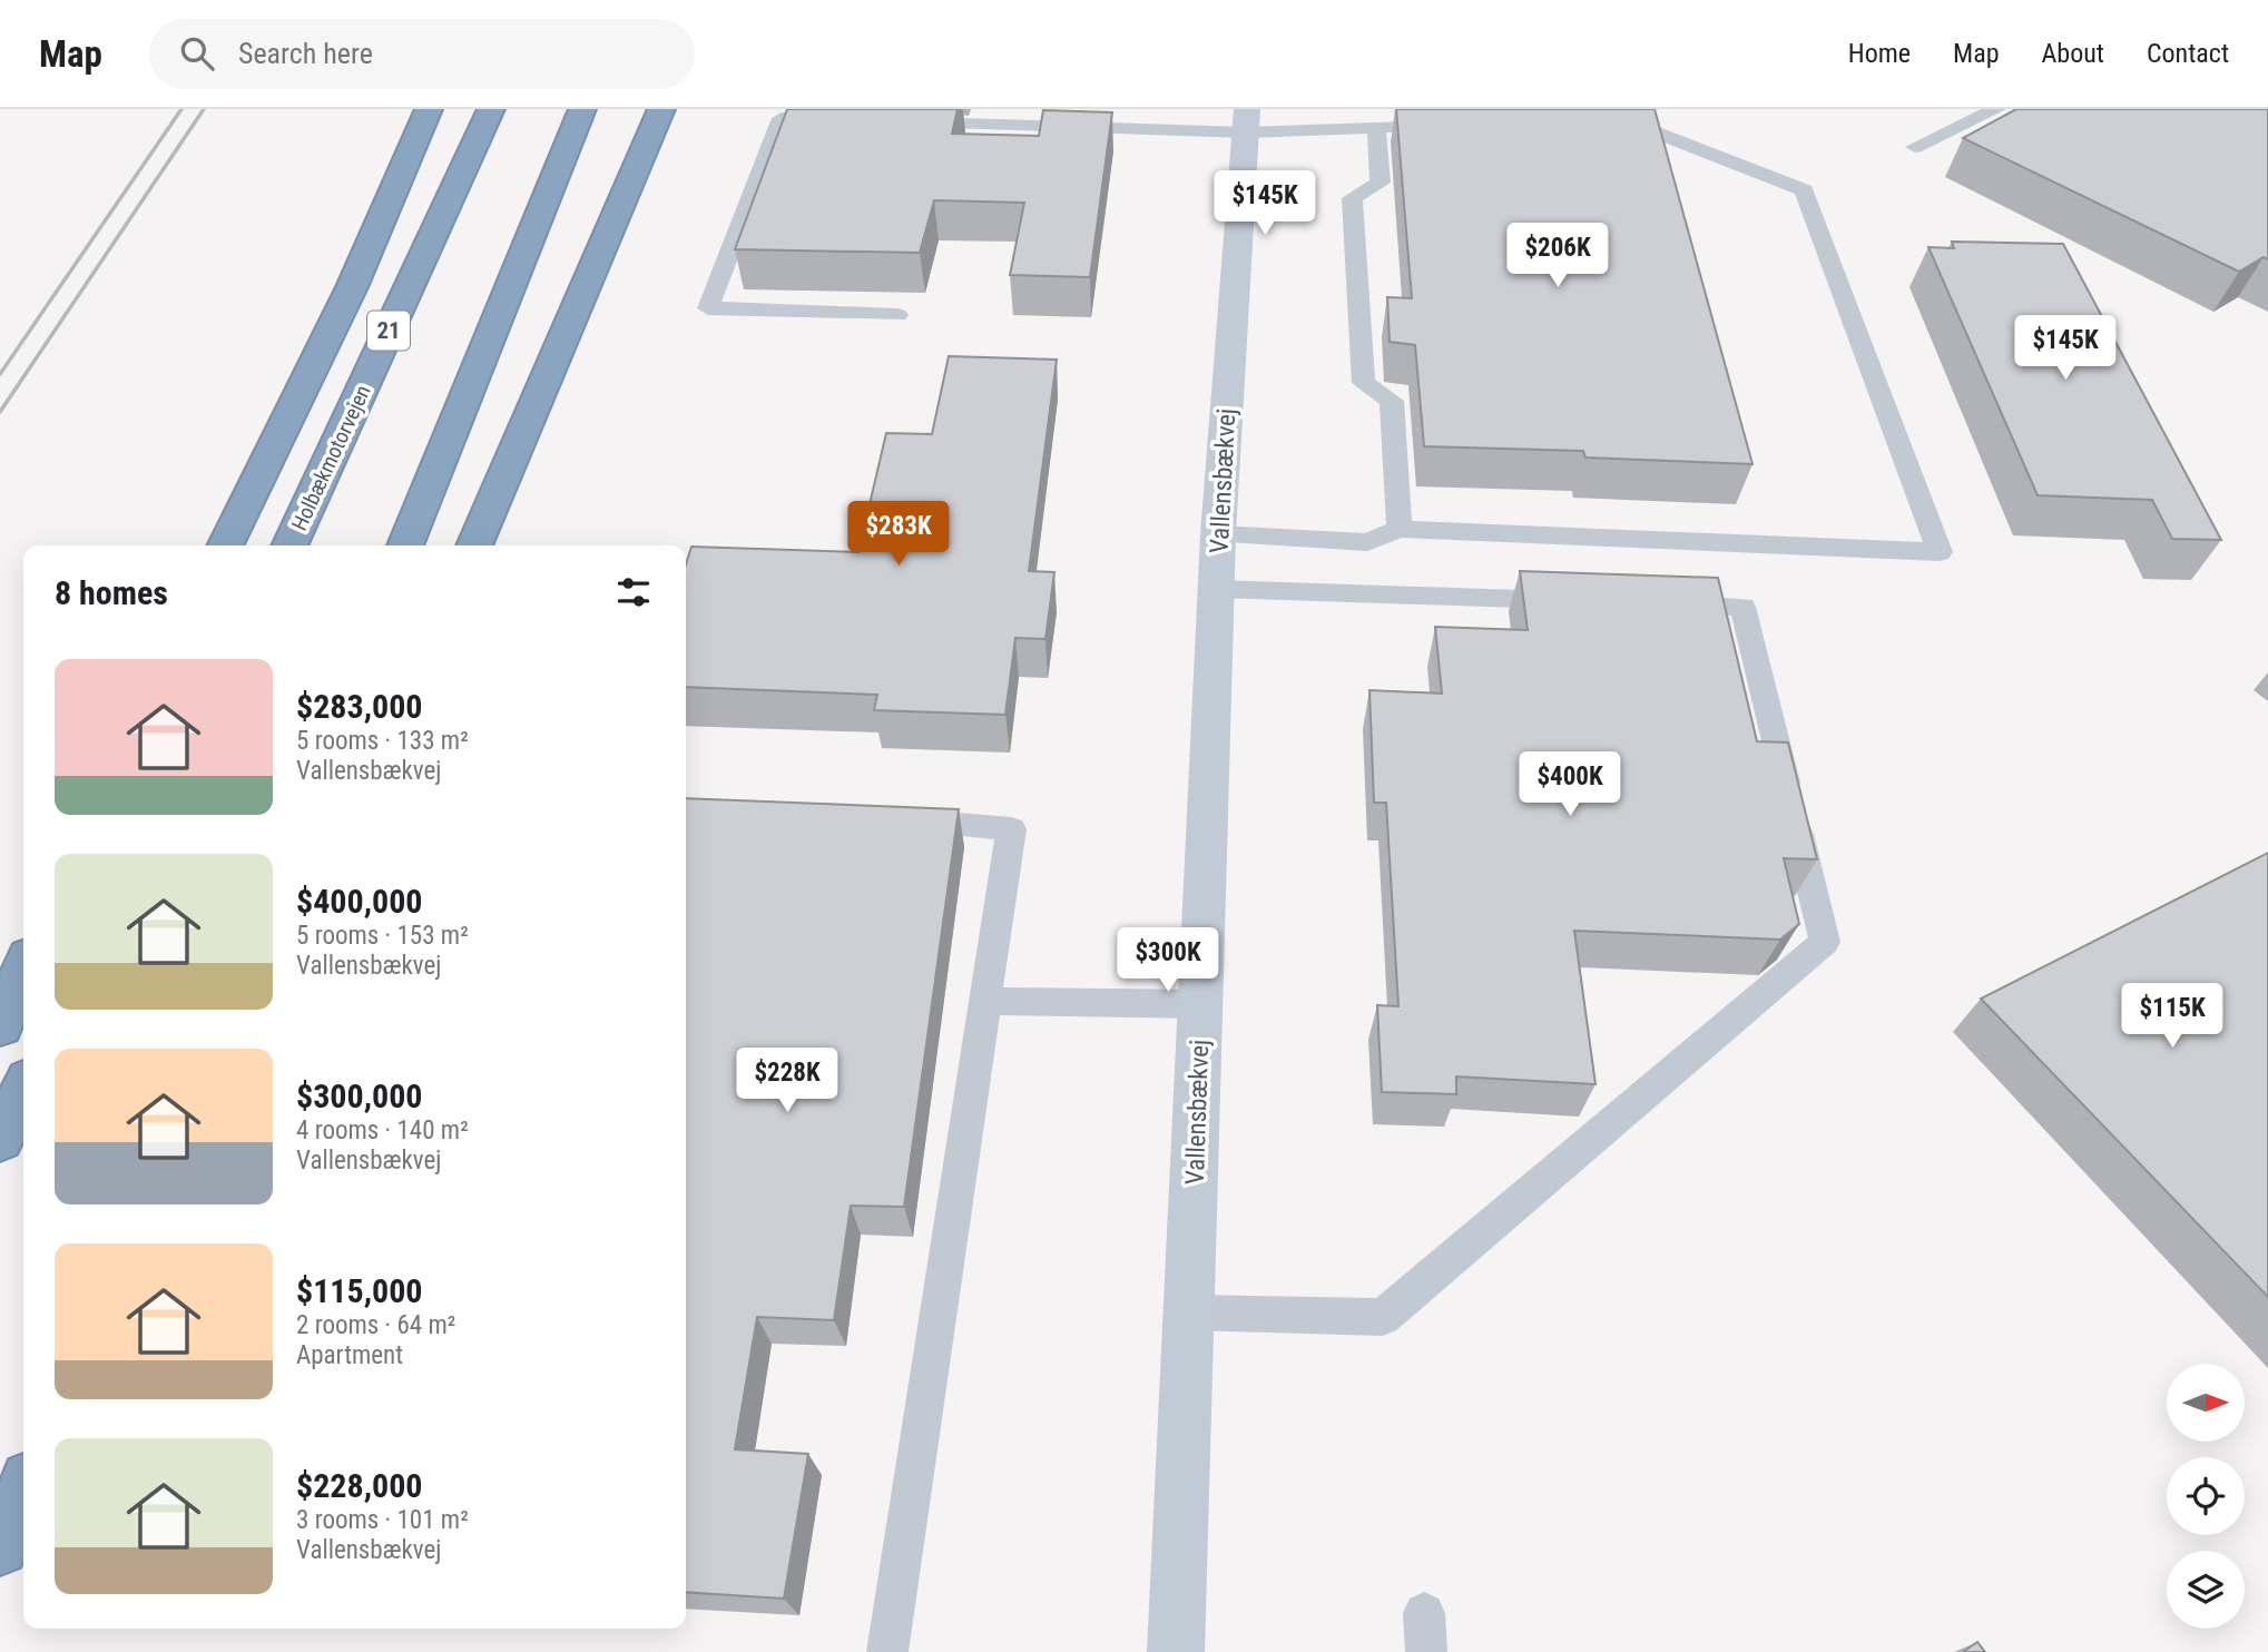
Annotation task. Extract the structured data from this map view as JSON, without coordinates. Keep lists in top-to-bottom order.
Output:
{
  "streets": {
    "highway": ["21", "Holbækmotorvejen"],
    "street": ["Vallensbækvej"]
  },
  "north": "right",
  "page": {
    "header": "Map",
    "search": "Search here",
    "nav": [
      "Home",
      "Map",
      "About",
      "Contact"
    ],
    "price": [
      "$145K",
      "$206K",
      "$145K",
      "$283K",
      "$400K",
      "$300K",
      "$115K",
      "$228K"
    ],
    "heading": "8 homes",
    "list": [
      {
        "name": "$283,000",
        "note": "5 rooms · 133 m² · Vallensbækvej"
      },
      {
        "name": "$400,000",
        "note": "5 rooms · 153 m² · Vallensbækvej"
      },
      {
        "name": "$300,000",
        "note": "4 rooms · 140 m² · Vallensbækvej"
      },
      {
        "name": "$115,000",
        "note": "2 rooms · 64 m² · Apartment"
      },
      {
        "name": "$228,000",
        "note": "3 rooms · 101 m² · Vallensbækvej"
      }
    ]
  }
}
